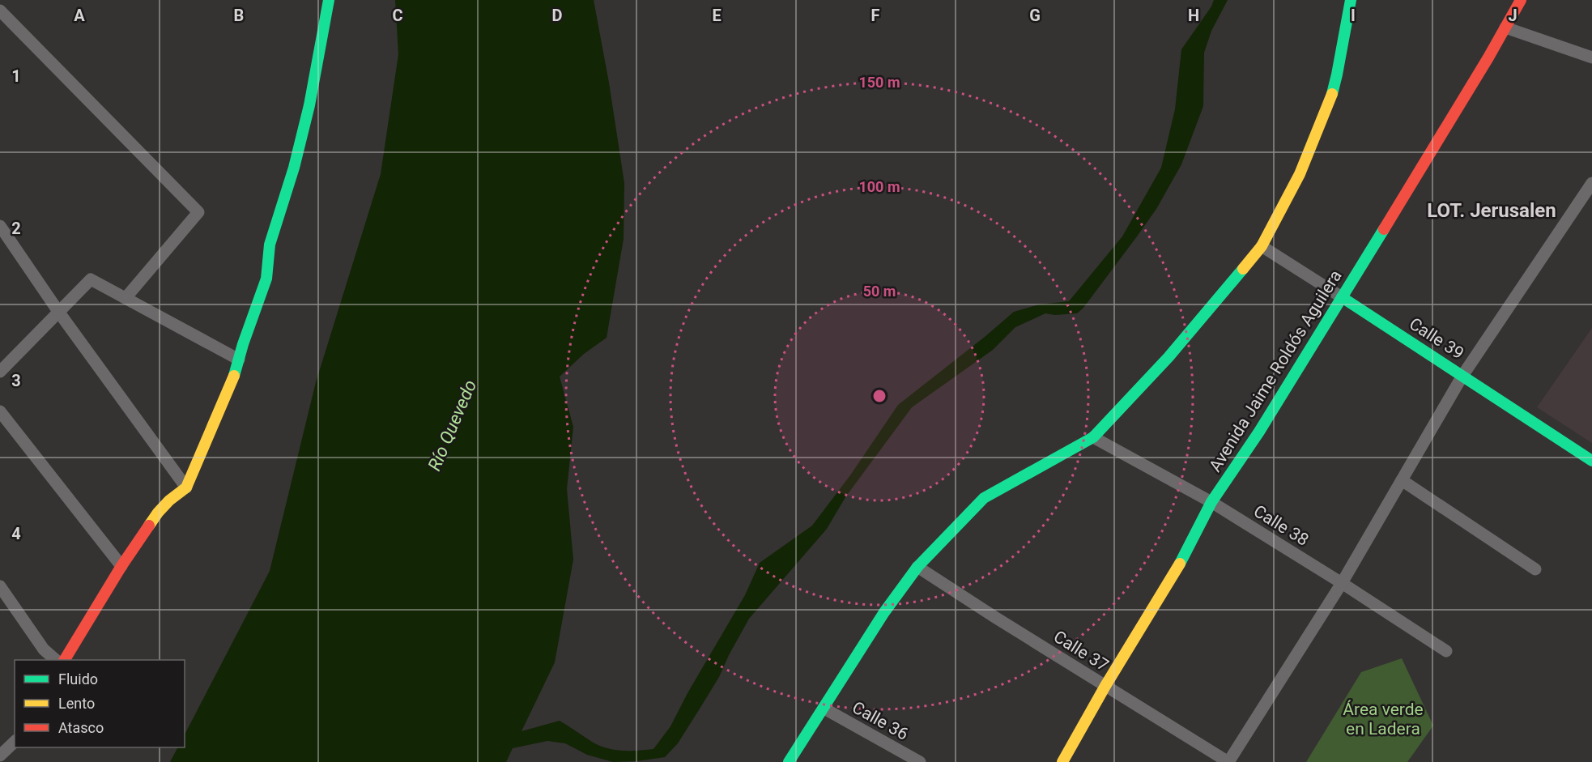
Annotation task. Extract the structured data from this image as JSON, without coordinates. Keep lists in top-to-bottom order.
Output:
{
  "streets": {
    "street": [
      "Calle 39",
      "Avenida Jaime Roldós Aguilera",
      "Calle 38",
      "Calle 37",
      "Calle 36"
    ]
  },
  "crossings": [
    ["Calle 39", "Avenida Jaime Roldós Aguilera"],
    ["Avenida Jaime Roldós Aguilera", "Calle 38"],
    ["Avenida Jaime Roldós Aguilera", "Calle 37"]
  ],
  "districts": ["LOT. Jerusalen"],
  "water": ["Río Quevedo"],
  "parks": ["Área verde en Ladera"],
  "legend": ["Fluido", "Lento", "Atasco"],
  "grid": {
    "columns": [
      "A",
      "B",
      "C",
      "D",
      "E",
      "F",
      "G",
      "H",
      "I",
      "J"
    ],
    "rows": [
      "1",
      "2",
      "3",
      "4"
    ]
  },
  "rings": ["150 m", "100 m", "50 m"]
}
